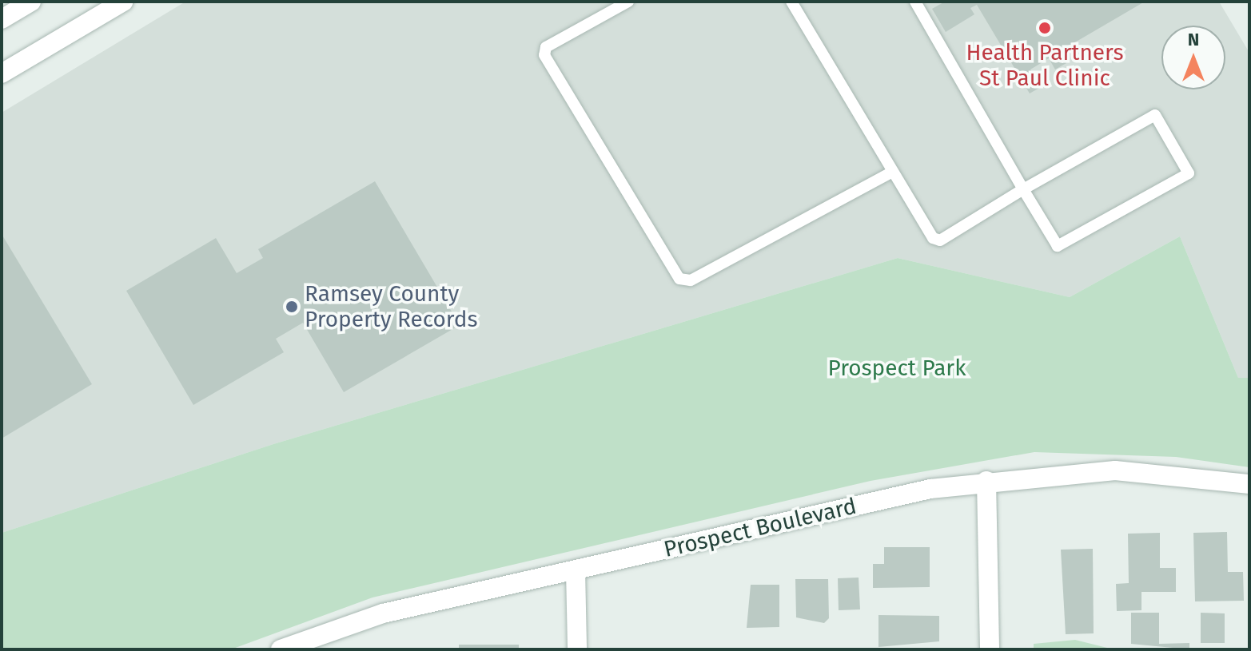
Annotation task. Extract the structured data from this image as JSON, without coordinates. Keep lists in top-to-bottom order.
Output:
{
  "streets": {
    "street": ["Prospect Boulevard"]
  },
  "parks": ["Prospect Park"],
  "places": ["Health Partners St Paul Clinic", "Ramsey County Property Records"],
  "north": "top"
}
